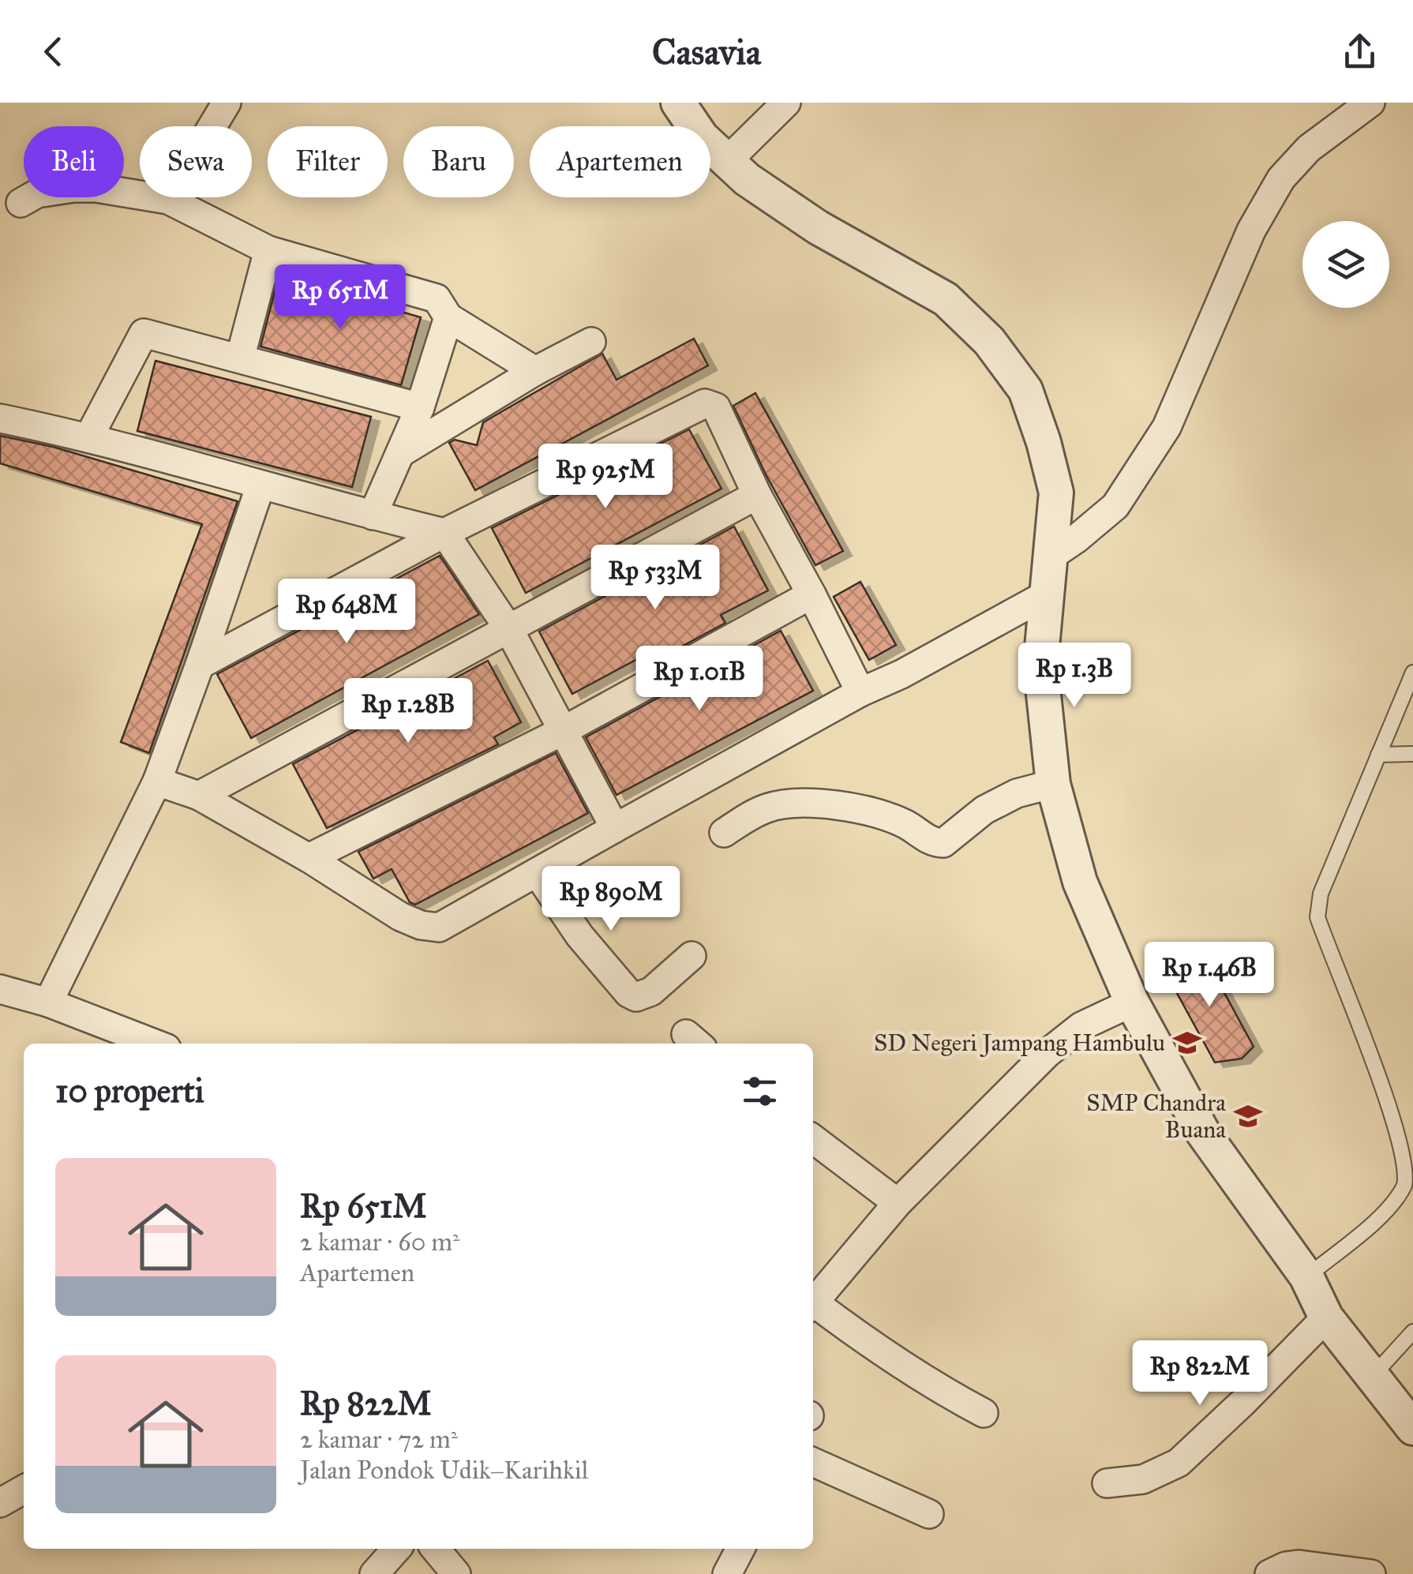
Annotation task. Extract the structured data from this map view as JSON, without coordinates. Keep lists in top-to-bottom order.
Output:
{
  "places": {
    "school or university": ["SD Negeri Jampang Hambulu", "SMP Chandra Buana"]
  },
  "page": {
    "header": "Casavia",
    "chip": [
      "Beli",
      "Sewa",
      "Filter",
      "Baru",
      "Apartemen"
    ],
    "price": [
      "Rp 651M",
      "Rp 925M",
      "Rp 533M",
      "Rp 648M",
      "Rp 1.3B",
      "Rp 1.01B",
      "Rp 1.28B",
      "Rp 890M",
      "Rp 1.46B",
      "Rp 822M"
    ],
    "heading": "10 properti",
    "list": [
      {
        "name": "Rp 651M",
        "note": "2 kamar · 60 m² · Apartemen"
      },
      {
        "name": "Rp 822M",
        "note": "2 kamar · 72 m² · Jalan Pondok Udik–Karihkil"
      }
    ]
  }
}
